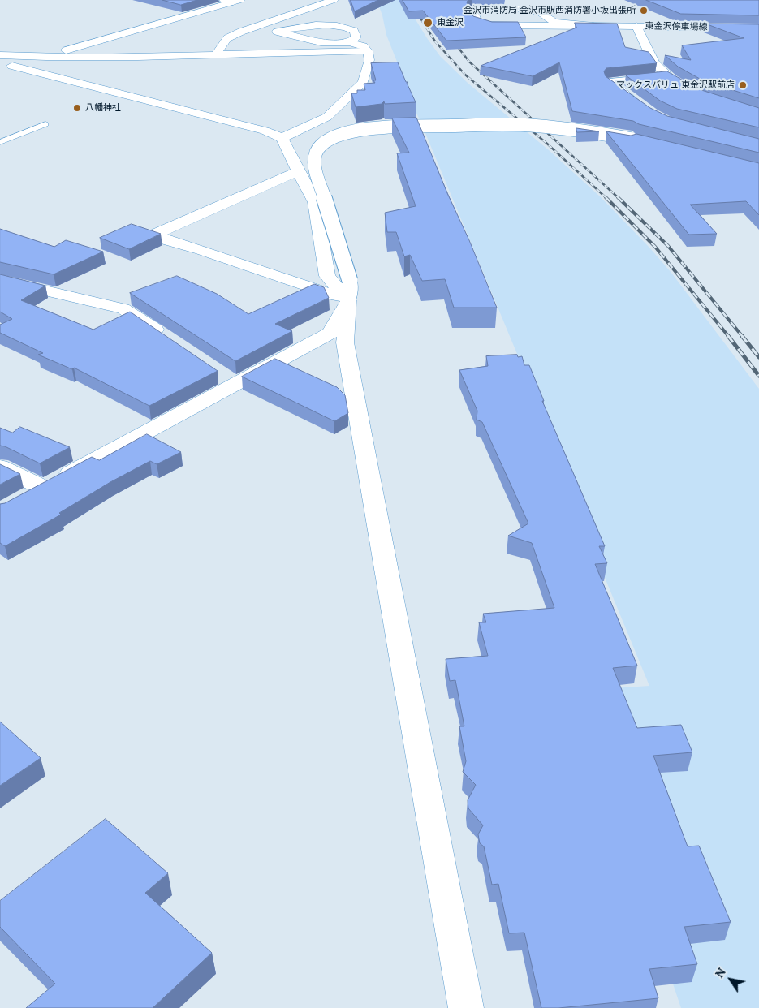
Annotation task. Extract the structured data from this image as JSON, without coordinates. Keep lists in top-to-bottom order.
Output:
{
  "streets": {
    "street": ["東金沢停車場線"]
  },
  "places": [
    "金沢市消防局 金沢市駅西消防署小坂出張所",
    "東金沢",
    "マックスバリュ 東金沢駅前店",
    "八幡神社"
  ],
  "north": "top left"
}
